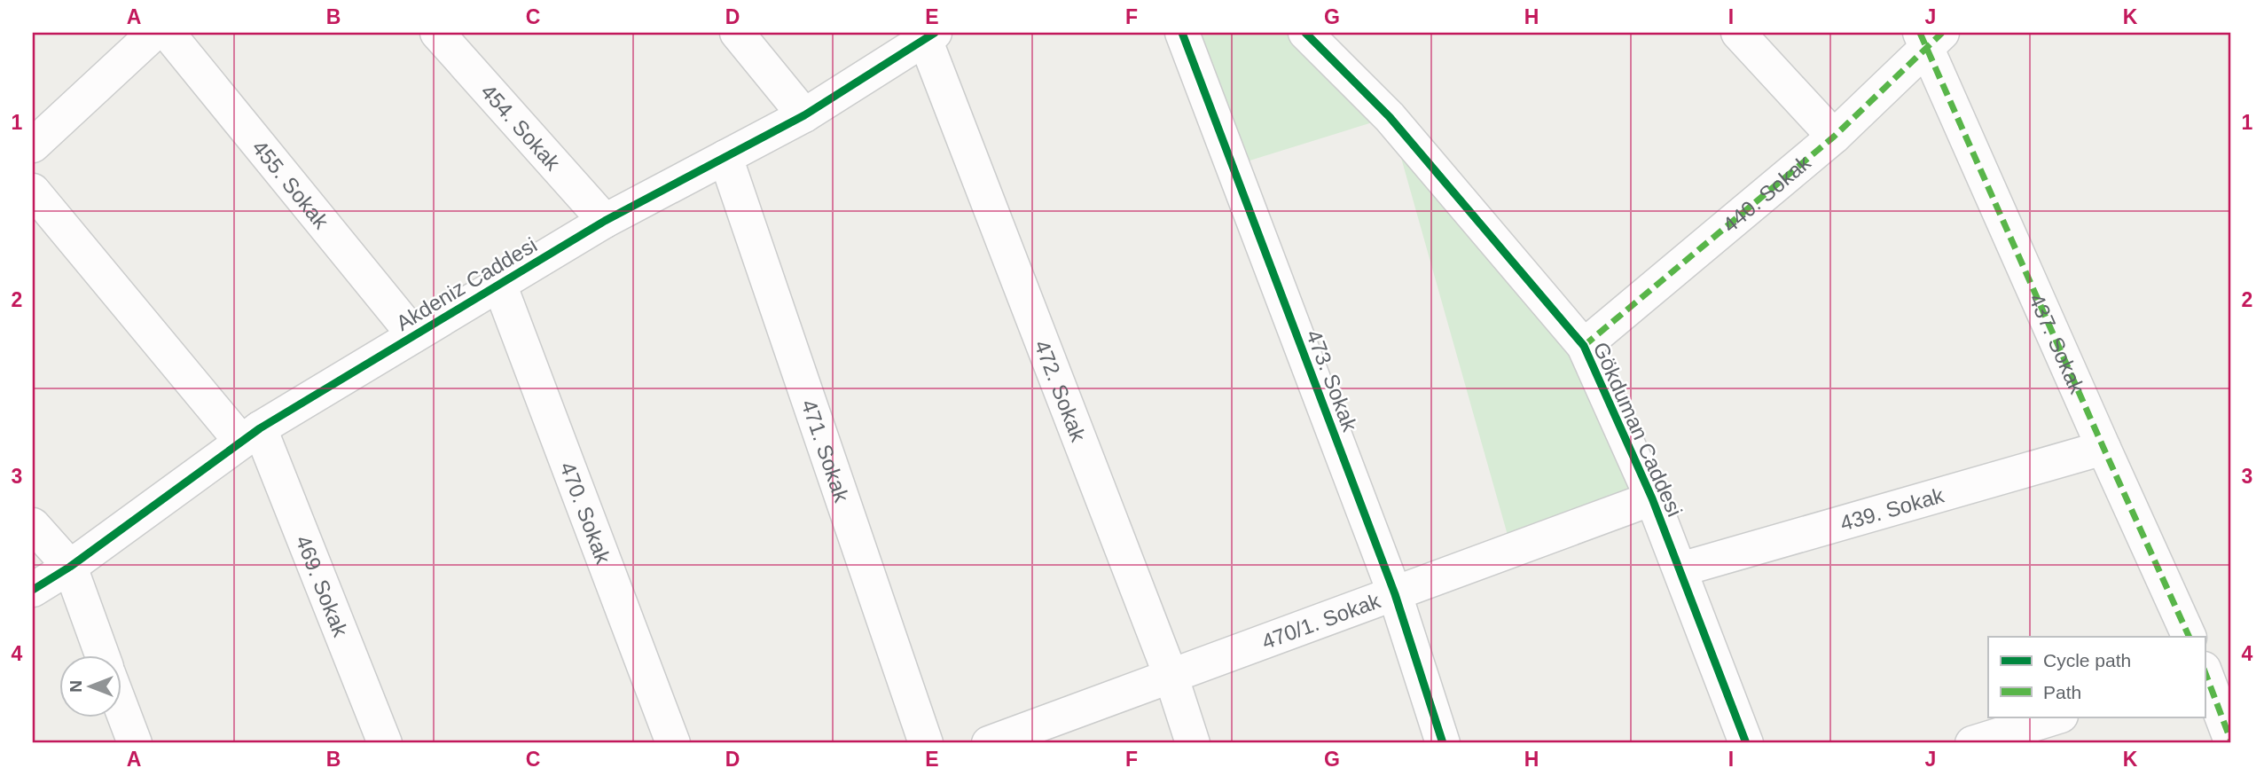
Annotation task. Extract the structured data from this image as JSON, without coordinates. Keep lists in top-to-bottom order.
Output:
{
  "streets": {
    "street": [
      "454. Sokak",
      "455. Sokak",
      "440. Sokak",
      "Akdeniz Caddesi",
      "437. Sokak",
      "473. Sokak",
      "472. Sokak",
      "Gökduman Caddesi",
      "471. Sokak",
      "439. Sokak",
      "470. Sokak",
      "469. Sokak",
      "470/1. Sokak"
    ]
  },
  "crossings": [
    ["454. Sokak", "Akdeniz Caddesi"],
    ["455. Sokak", "Akdeniz Caddesi"],
    ["440. Sokak", "437. Sokak"],
    ["440. Sokak", "Gökduman Caddesi"],
    ["Akdeniz Caddesi", "472. Sokak"],
    ["Akdeniz Caddesi", "471. Sokak"],
    ["Akdeniz Caddesi", "470. Sokak"],
    ["Akdeniz Caddesi", "469. Sokak"],
    ["437. Sokak", "439. Sokak"],
    ["473. Sokak", "470/1. Sokak"],
    ["472. Sokak", "470/1. Sokak"],
    ["Gökduman Caddesi", "439. Sokak"],
    ["Gökduman Caddesi", "470/1. Sokak"]
  ],
  "legend": ["Cycle path", "Path"],
  "north": "left",
  "grid": {
    "columns": [
      "A",
      "B",
      "C",
      "D",
      "E",
      "F",
      "G",
      "H",
      "I",
      "J",
      "K"
    ],
    "rows": [
      "1",
      "2",
      "3",
      "4"
    ]
  }
}
